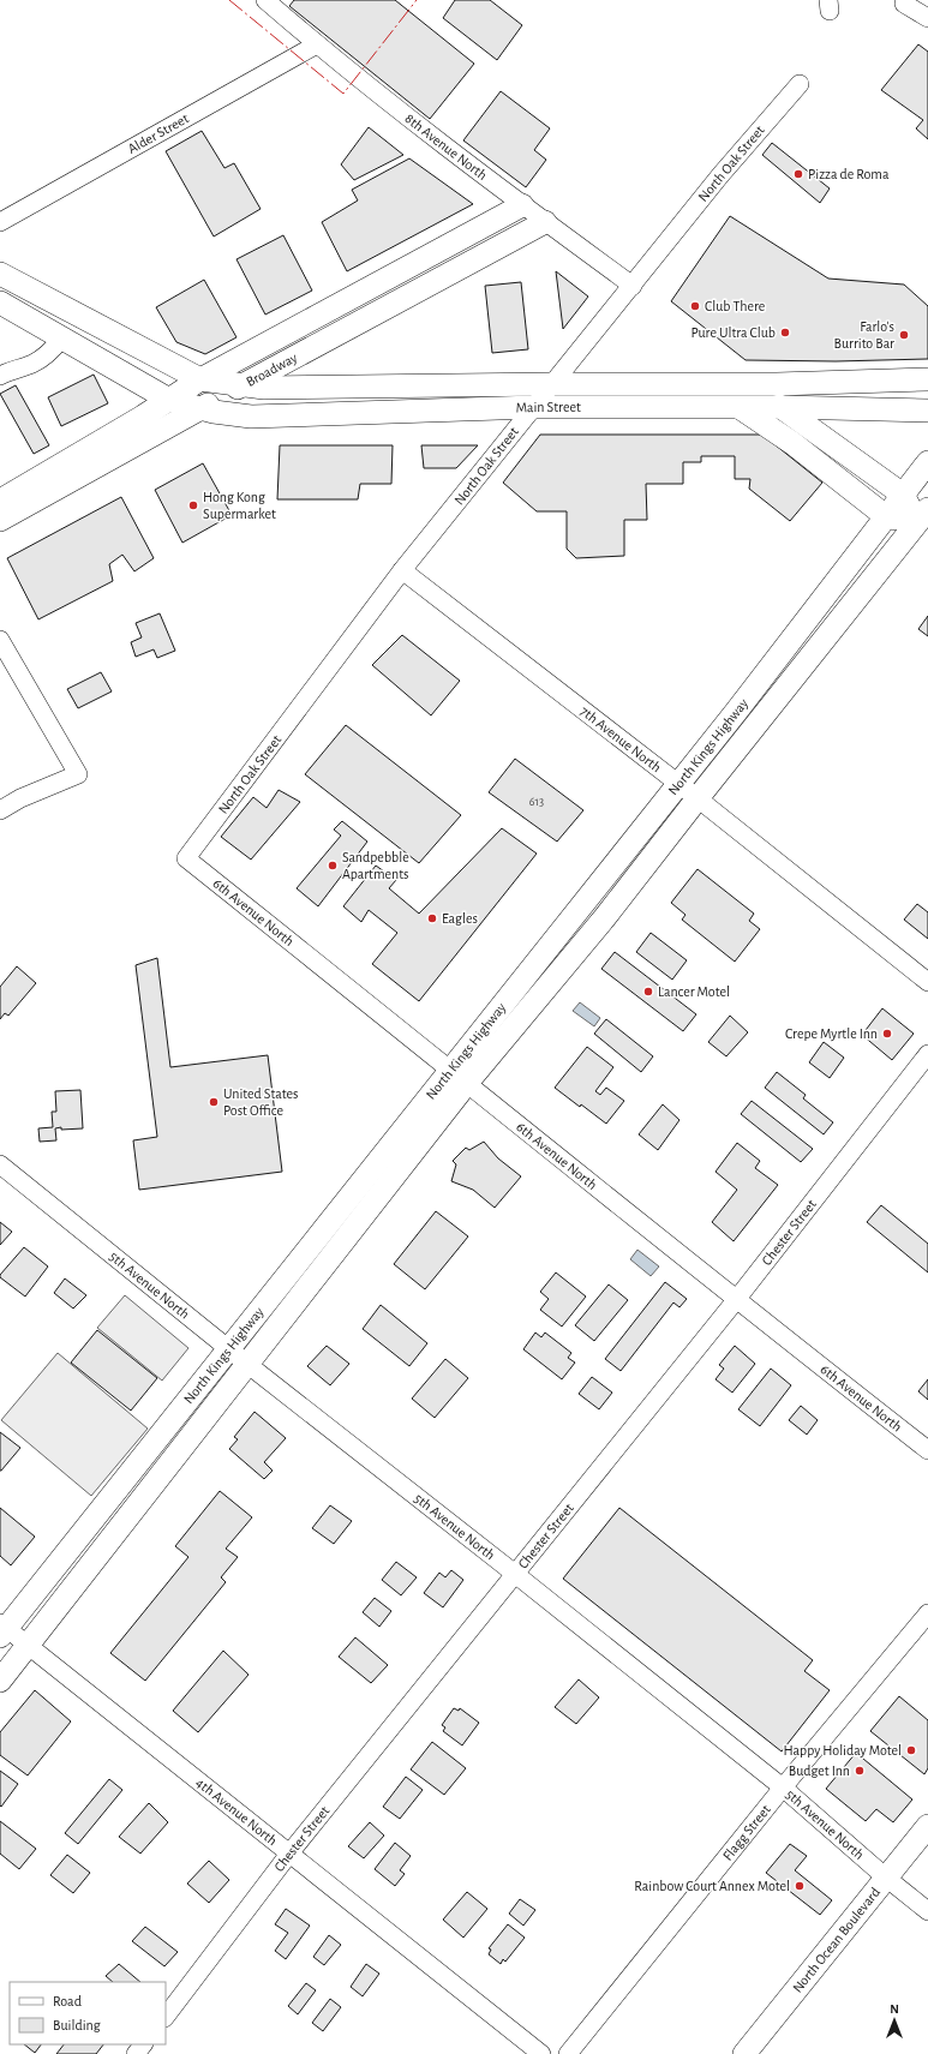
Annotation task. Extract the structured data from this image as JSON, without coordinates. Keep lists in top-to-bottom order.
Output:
{
  "streets": {
    "main road": [
      "Broadway",
      "Main Street",
      "North Kings Highway",
      "North Ocean Boulevard"
    ],
    "street": [
      "Alder Street",
      "8th Avenue North",
      "North Oak Street",
      "7th Avenue North",
      "6th Avenue North",
      "Chester Street",
      "5th Avenue North",
      "4th Avenue North",
      "Flagg Street"
    ]
  },
  "crossings": [
    ["Alder Street", "8th Avenue North"],
    ["8th Avenue North", "North Oak Street"],
    ["8th Avenue North", "Broadway"],
    ["North Oak Street", "Main Street"],
    ["North Oak Street", "7th Avenue North"],
    ["North Oak Street", "6th Avenue North"],
    ["Broadway", "Main Street"],
    ["7th Avenue North", "North Kings Highway"],
    ["North Kings Highway", "6th Avenue North"],
    ["North Kings Highway", "5th Avenue North"],
    ["North Kings Highway", "4th Avenue North"],
    ["6th Avenue North", "Chester Street"],
    ["Chester Street", "5th Avenue North"],
    ["Chester Street", "4th Avenue North"],
    ["5th Avenue North", "Flagg Street"],
    ["5th Avenue North", "North Ocean Boulevard"]
  ],
  "places": [
    "Pizza de Roma",
    "Club There",
    "Pure Ultra Club",
    "Farlo's Burrito Bar",
    "Hong Kong Supermarket",
    "Sandpebble Apartments",
    "Eagles",
    "Lancer Motel",
    "Crepe Myrtle Inn",
    "United States Post Office",
    "Happy Holiday Motel",
    "Budget Inn",
    "Rainbow Court Annex Motel"
  ],
  "house_numbers": ["613"],
  "legend": ["Road", "Building"],
  "north": "top"
}
